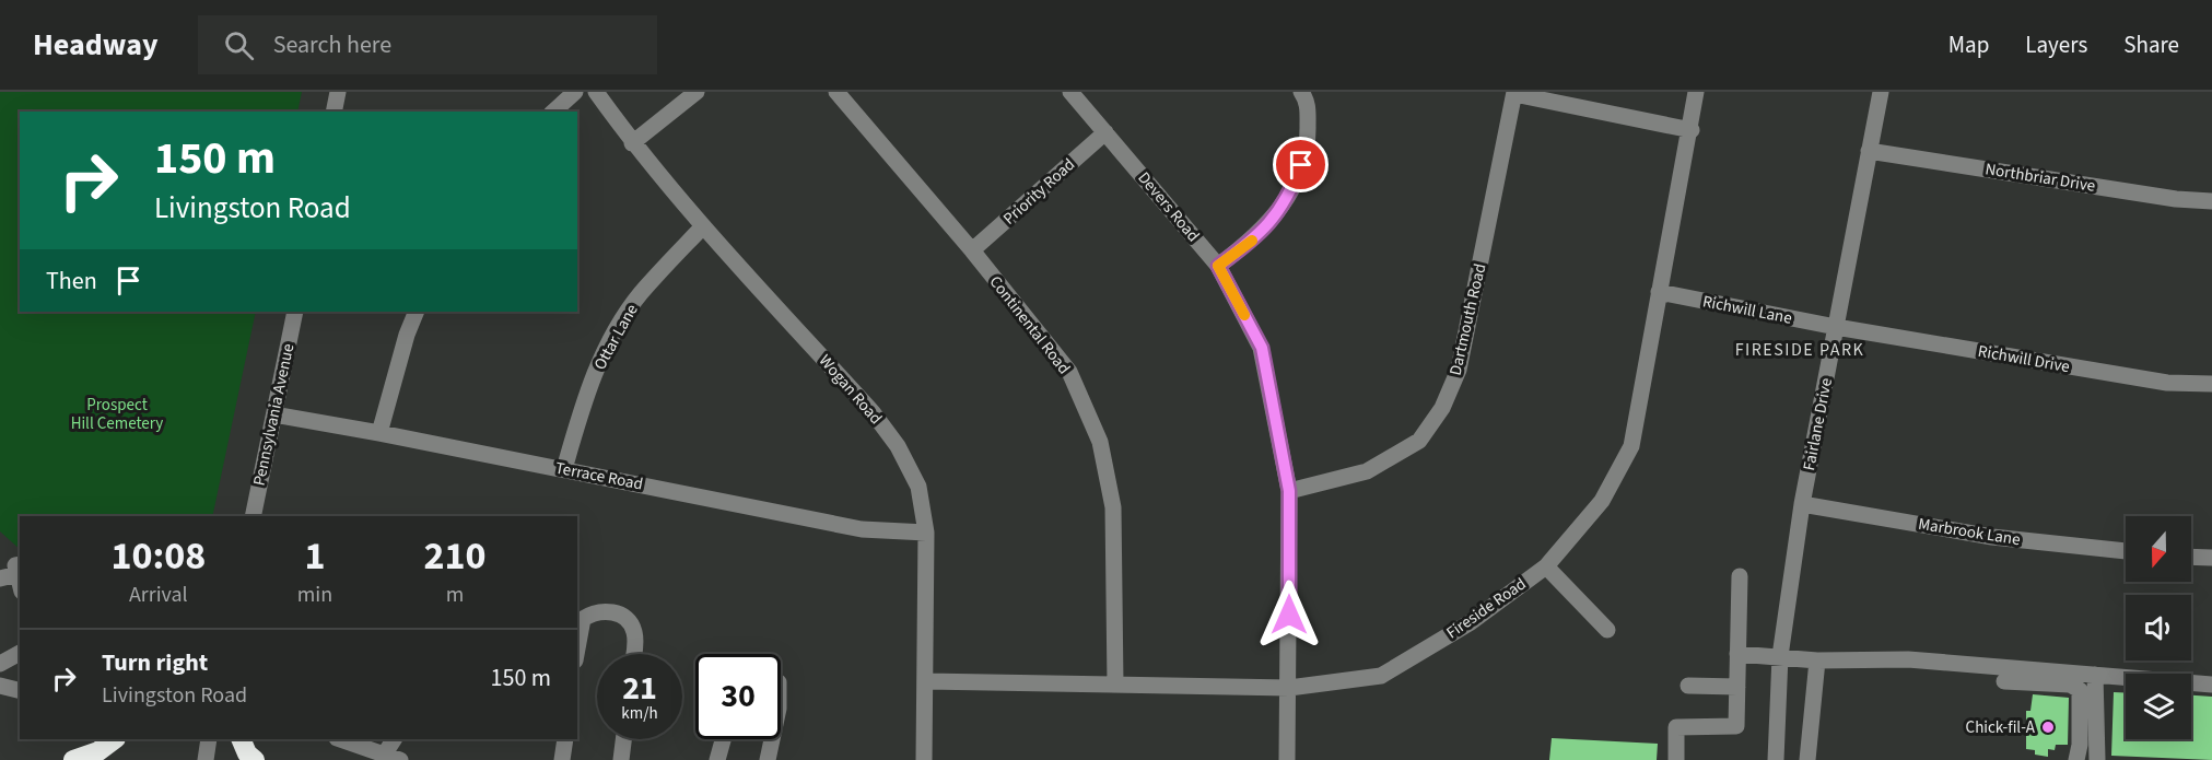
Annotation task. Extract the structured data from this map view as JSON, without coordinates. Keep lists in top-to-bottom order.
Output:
{
  "streets": {
    "street": [
      "Northbriar Drive",
      "Priority Road",
      "Devers Road",
      "Richwill Lane",
      "Dartmouth Road",
      "Continental Road",
      "Ottar Lane",
      "Richwill Drive",
      "Wogan Road",
      "Pennsylvania Avenue",
      "Fairlane Drive",
      "Terrace Road",
      "Marbrook Lane",
      "Fireside Road"
    ]
  },
  "crossings": [
    ["Northbriar Drive", "Fairlane Drive"],
    ["Priority Road", "Devers Road"],
    ["Priority Road", "Continental Road"],
    ["Devers Road", "Dartmouth Road"],
    ["Devers Road", "Fireside Road"],
    ["Richwill Lane", "Richwill Drive"],
    ["Richwill Lane", "Fairlane Drive"],
    ["Richwill Lane", "Fireside Road"],
    ["Continental Road", "Fireside Road"],
    ["Ottar Lane", "Wogan Road"],
    ["Ottar Lane", "Terrace Road"],
    ["Richwill Drive", "Fairlane Drive"],
    ["Wogan Road", "Terrace Road"],
    ["Wogan Road", "Fireside Road"],
    ["Pennsylvania Avenue", "Terrace Road"],
    ["Fairlane Drive", "Marbrook Lane"]
  ],
  "districts": ["FIRESIDE PARK"],
  "parks": ["Prospect Hill Cemetery"],
  "places": ["Chick-fil-A"],
  "north": "bottom",
  "page": {
    "header": "Headway",
    "search": "Search here",
    "nav": ["Map", "Layers", "Share"],
    "turn": ["150 m", "Livingston Road"],
    "then": "Then",
    "eta": [
      "10:08",
      "Arrival",
      "1",
      "min",
      "210",
      "m"
    ],
    "list": [
      {
        "name": "Turn right",
        "note": "Livingston Road",
        "value": "150 m"
      }
    ],
    "speed": "21 km/h",
    "limit": "30"
  }
}
